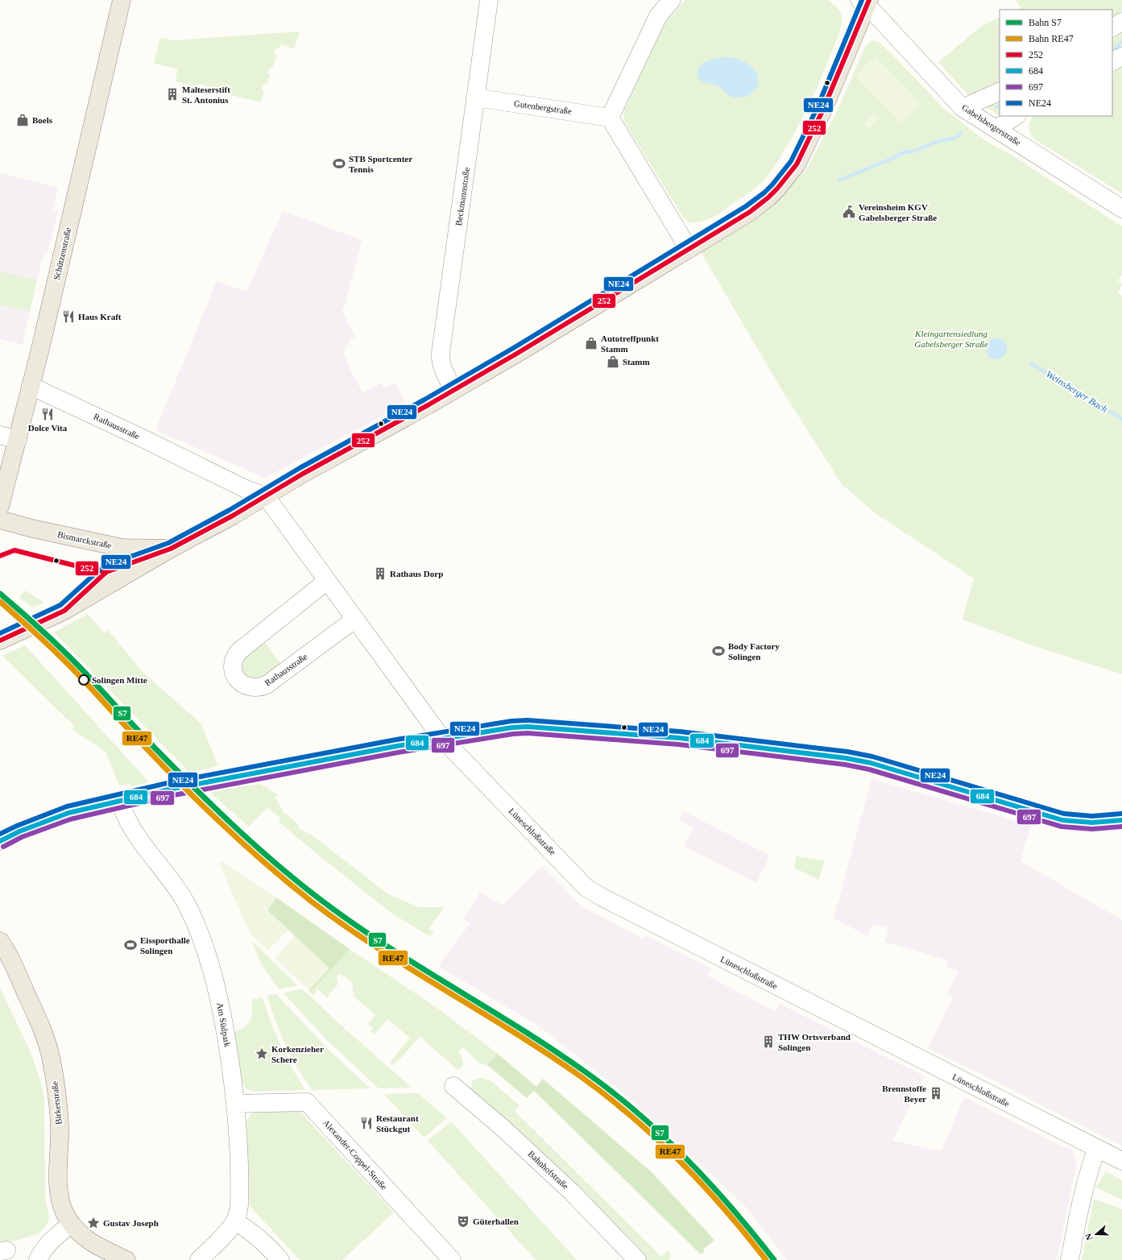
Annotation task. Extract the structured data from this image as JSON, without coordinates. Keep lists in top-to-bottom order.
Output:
{
  "streets": {
    "main road": ["Schützenstraße", "Bismarckstraße", "Birkerstraße"],
    "street": [
      "Gutenbergstraße",
      "Gabelsbergerstraße",
      "Beckmannstraße",
      "Rathausstraße",
      "Lüneschloßstraße",
      "Am Südpark",
      "Alexander-Coppel-Straße",
      "Bahnhofstraße"
    ]
  },
  "crossings": [
    ["Gutenbergstraße", "Beckmannstraße"],
    ["Gabelsbergerstraße", "Bismarckstraße"],
    ["Beckmannstraße", "Bismarckstraße"],
    ["Schützenstraße", "Rathausstraße"],
    ["Rathausstraße", "Bismarckstraße"],
    ["Am Südpark", "Alexander-Coppel-Straße"]
  ],
  "water": ["Weinsberger Bach"],
  "parks": ["Kleingartensiedlung Gabelsberger Straße"],
  "places": {
    "building": [
      "Malteserstift St. Antonius",
      "Rathaus Dorp",
      "THW Ortsverband Solingen",
      "Brennstoffe Beyer"
    ],
    "shop": ["Boels", "Autotreffpunkt Stamm", "Stamm"],
    "sports": ["STB Sportcenter Tennis", "Body Factory Solingen", "Eissporthalle Solingen"],
    "public building": ["Vereinsheim KGV Gabelsberger Straße"],
    "restaurant": ["Haus Kraft", "Dolce Vita", "Restaurant Stückgut"],
    "other": ["Solingen Mitte"],
    "place": ["Korkenzieher Schere", "Gustav Joseph"],
    "theatre": ["Güterhallen"]
  },
  "lines": [
    "transit line 252",
    "transit line NE24",
    "rail line S7",
    "rail line RE47",
    "transit line 684",
    "transit line 697"
  ],
  "legend": [
    "Bahn S7",
    "Bahn RE47",
    "252",
    "684",
    "697",
    "NE24"
  ],
  "north": "left"
}
